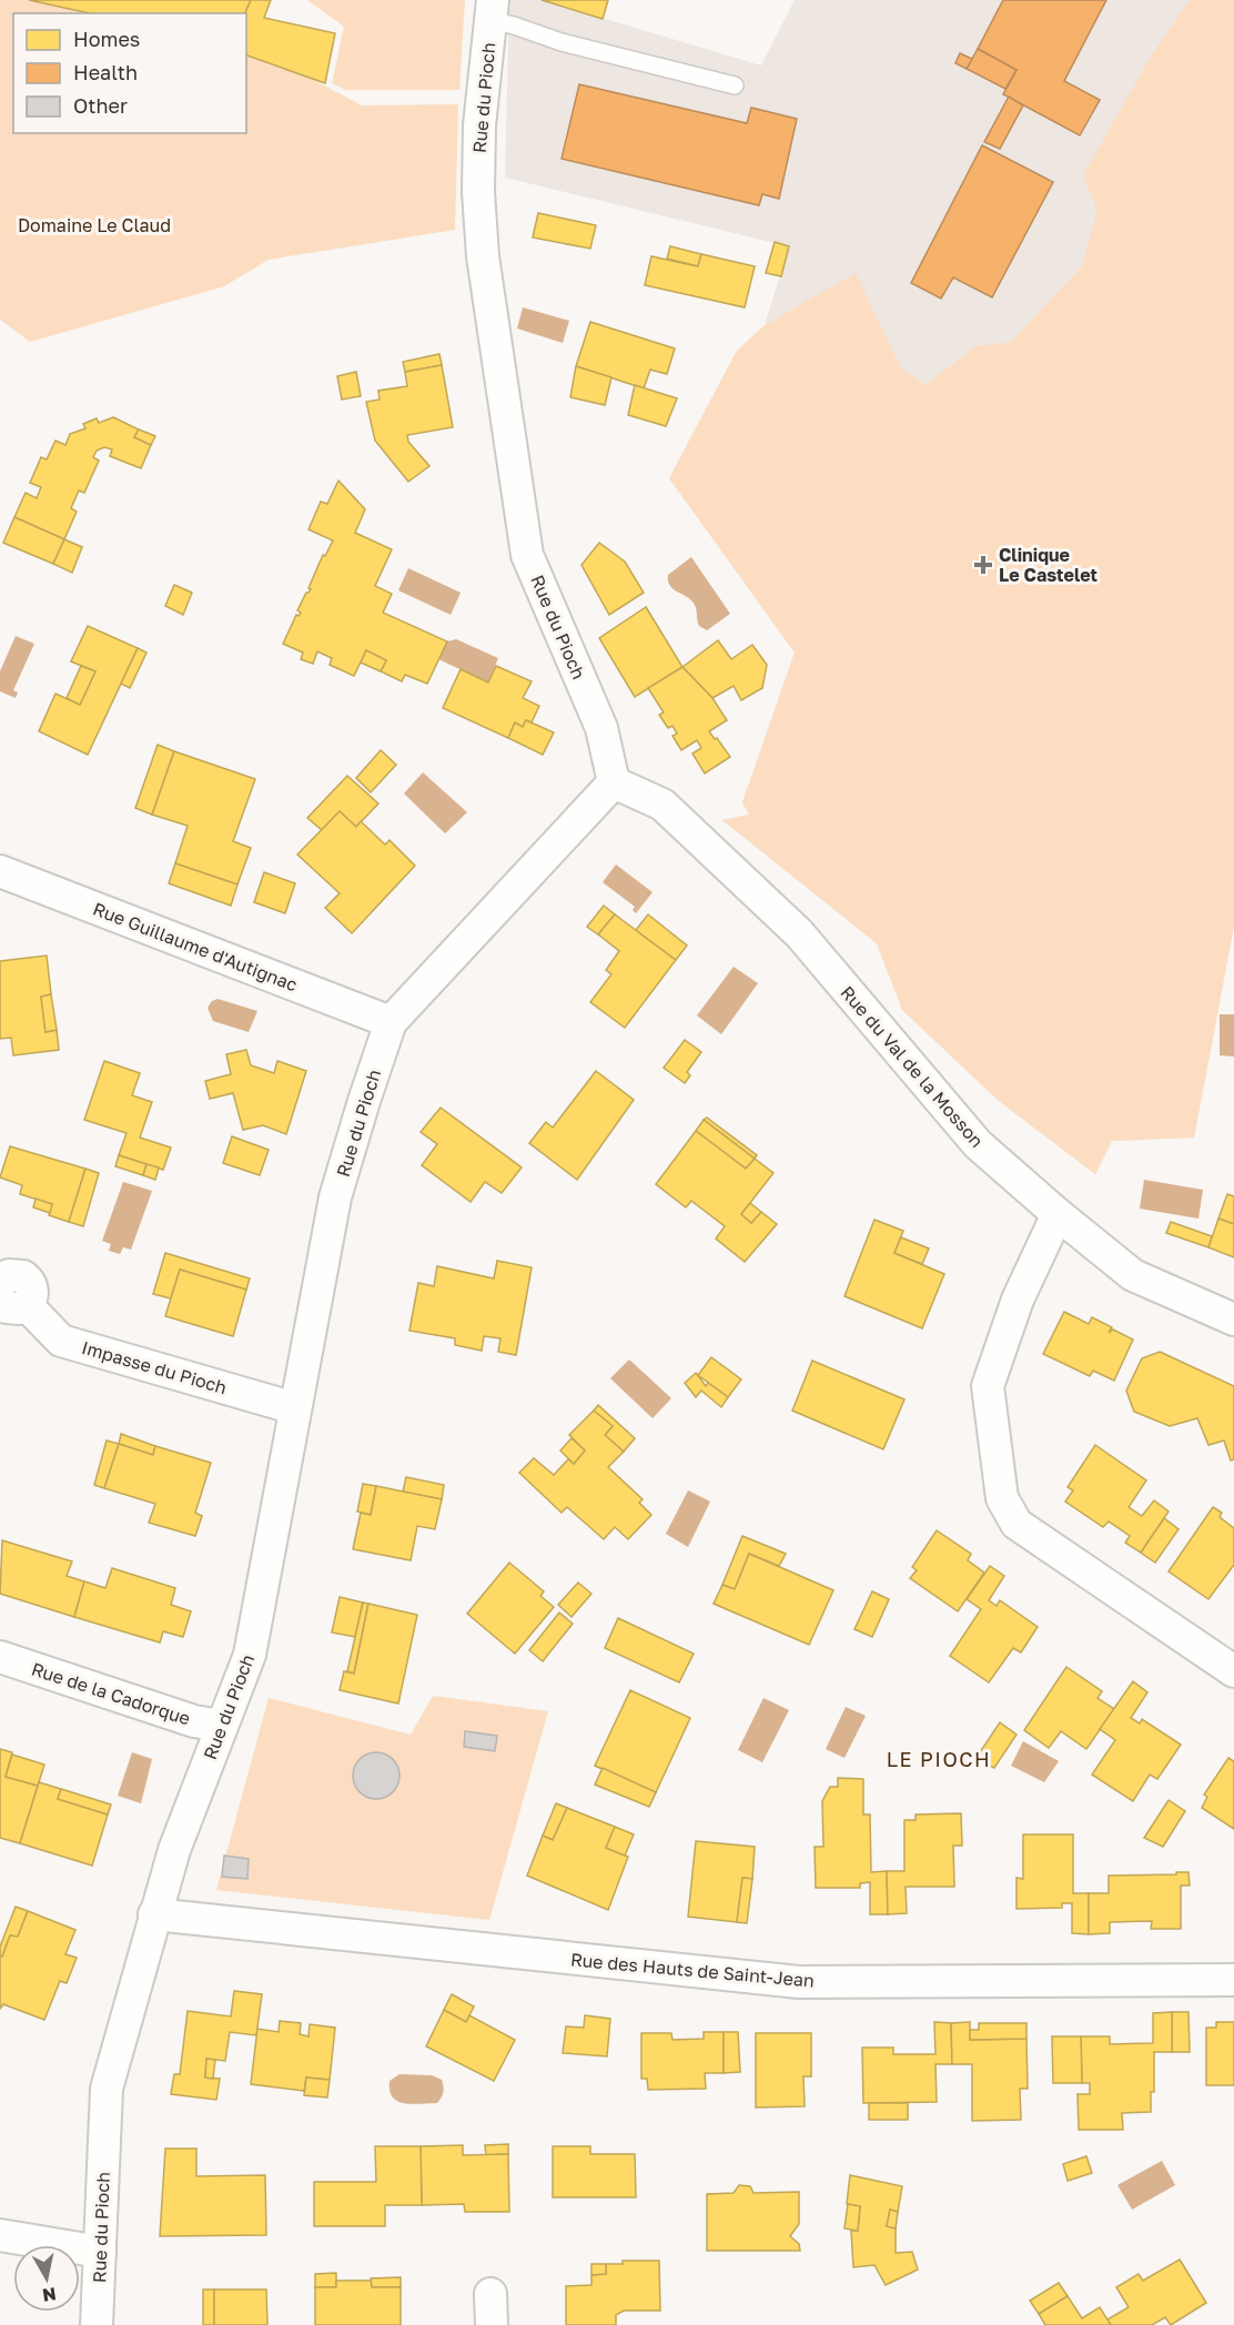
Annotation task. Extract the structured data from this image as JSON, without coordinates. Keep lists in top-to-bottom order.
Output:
{
  "streets": {
    "street": [
      "Rue du Pioch",
      "Rue Guillaume d'Autignac",
      "Rue du Val de la Mosson",
      "Impasse du Pioch",
      "Rue de la Cadorque",
      "Rue des Hauts de Saint-Jean"
    ]
  },
  "crossings": [
    ["Rue du Pioch", "Rue Guillaume d'Autignac"],
    ["Rue du Pioch", "Rue du Val de la Mosson"],
    ["Rue du Pioch", "Impasse du Pioch"],
    ["Rue du Pioch", "Rue de la Cadorque"],
    ["Rue du Pioch", "Rue des Hauts de Saint-Jean"]
  ],
  "districts": ["LE PIOCH"],
  "parks": ["Domaine Le Claud"],
  "places": {
    "health": ["Clinique Le Castelet"]
  },
  "legend": ["Homes", "Health", "Other"],
  "north": "bottom"
}
